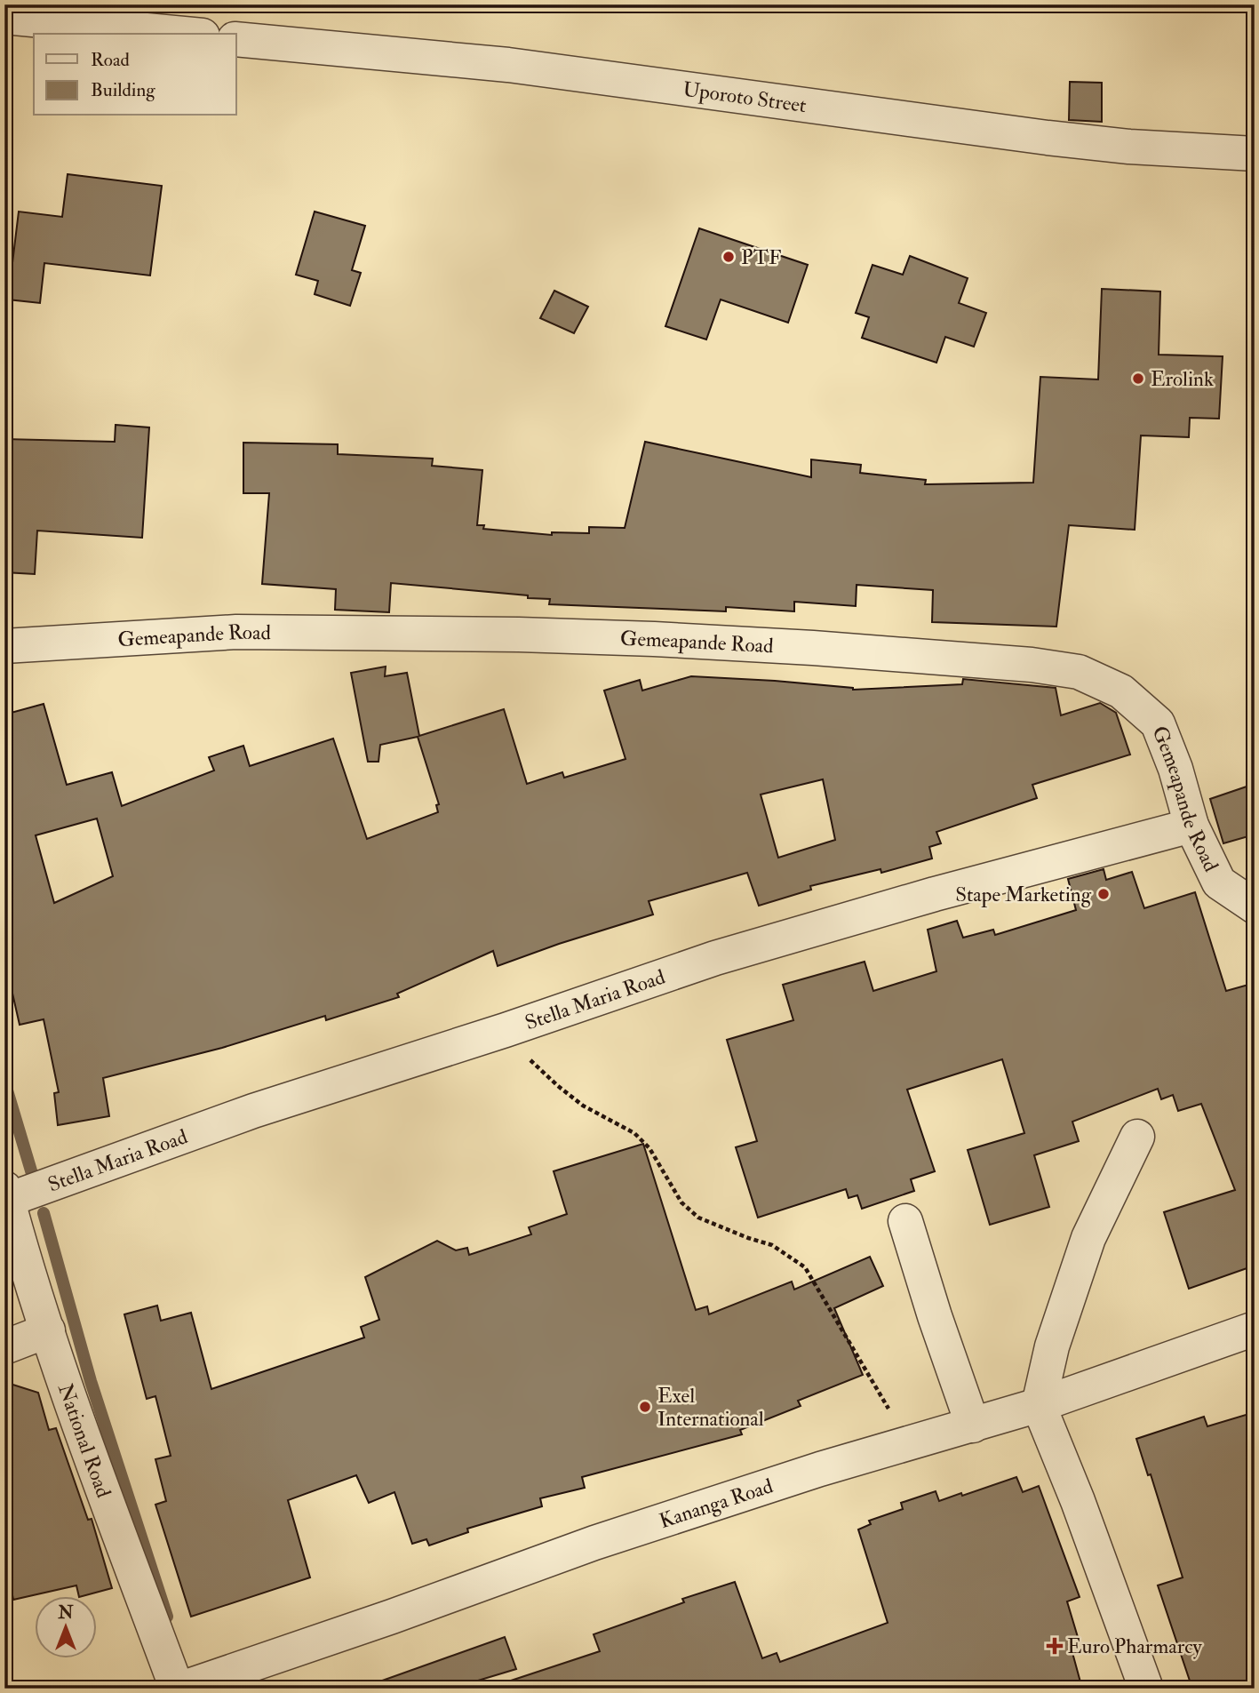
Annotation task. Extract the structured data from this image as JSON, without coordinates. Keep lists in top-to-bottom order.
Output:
{
  "streets": {
    "street": [
      "Uporoto Street",
      "Gemeapande Road",
      "Stella Maria Road",
      "National Road",
      "Kananga Road"
    ]
  },
  "crossings": [
    ["Gemeapande Road", "Stella Maria Road"],
    ["Stella Maria Road", "National Road"],
    ["National Road", "Kananga Road"]
  ],
  "places": {
    "other": [
      "PTF",
      "Erolink",
      "Stape Marketing",
      "Exel International"
    ],
    "health": ["Euro Pharmarcy"]
  },
  "legend": ["Road", "Building"],
  "north": "top"
}
